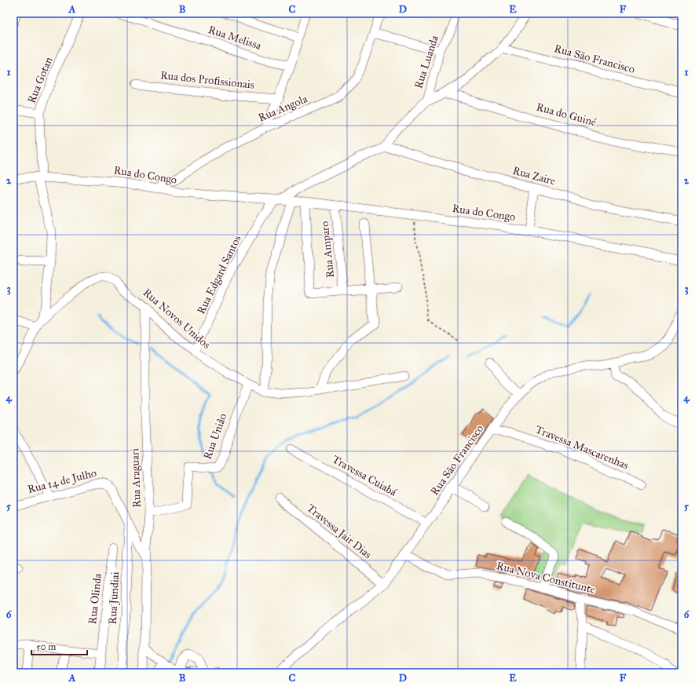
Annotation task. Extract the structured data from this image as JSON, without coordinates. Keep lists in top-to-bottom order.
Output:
{
  "streets": {
    "street": [
      "Rua Melissa",
      "Rua São Francisco",
      "Rua Luanda",
      "Rua Gotan",
      "Rua dos Profissionais",
      "Rua Angola",
      "Rua do Guiné",
      "Rua do Congo",
      "Rua Zaire",
      "Rua Amparo",
      "Rua Edgard Santos",
      "Rua Novos Unidos",
      "Rua Uniâo",
      "Travessa Mascarenhas",
      "Travessa Cuiabá",
      "Rua Araguari",
      "Rua 14 de Julho",
      "Travessa Jair Dias",
      "Rua Nova Constitunte",
      "Rua Jundiai",
      "Rua Olinda"
    ]
  },
  "crossings": [
    ["Rua São Francisco", "Travessa Mascarenhas"],
    ["Rua São Francisco", "Travessa Cuiabá"],
    ["Rua São Francisco", "Travessa Jair Dias"],
    ["Rua São Francisco", "Rua Nova Constitunte"],
    ["Rua Gotan", "Rua do Congo"],
    ["Rua Gotan", "Rua Novos Unidos"],
    ["Rua Angola", "Rua do Congo"],
    ["Rua do Congo", "Rua Amparo"],
    ["Rua do Congo", "Rua Edgard Santos"],
    ["Rua Edgard Santos", "Rua Novos Unidos"],
    ["Rua Novos Unidos", "Rua Uniâo"],
    ["Rua Novos Unidos", "Rua Araguari"],
    ["Rua Uniâo", "Rua Araguari"],
    ["Rua Araguari", "Rua 14 de Julho"],
    ["Rua 14 de Julho", "Rua Jundiai"]
  ],
  "scale_bar": "50 m",
  "grid": {
    "columns": [
      "A",
      "B",
      "C",
      "D",
      "E",
      "F"
    ],
    "rows": [
      "1",
      "2",
      "3",
      "4",
      "5",
      "6"
    ]
  }
}
